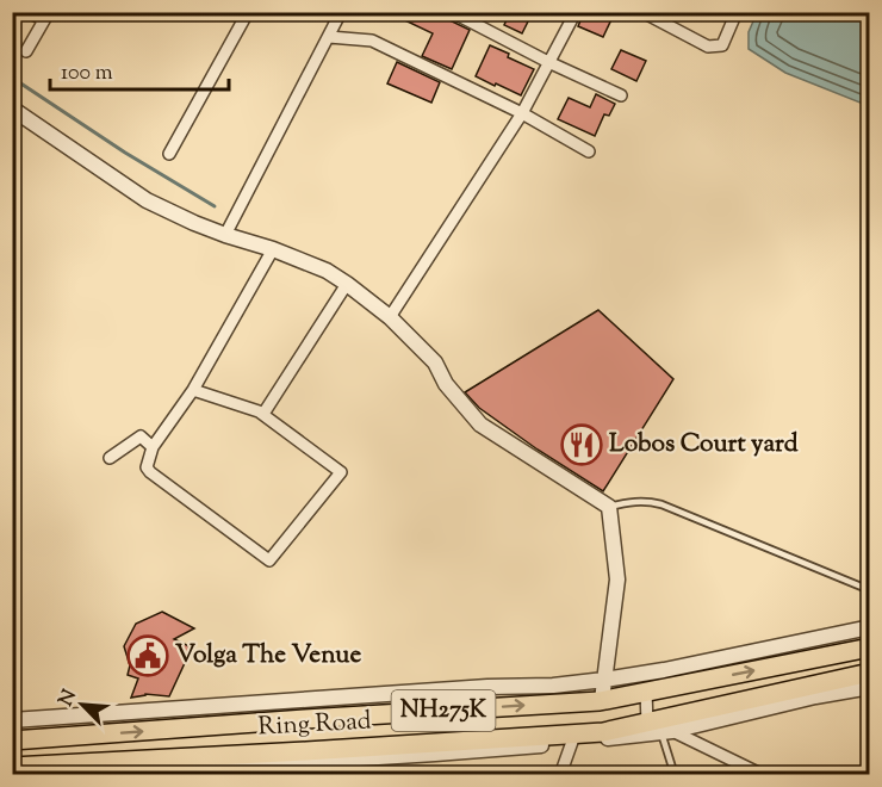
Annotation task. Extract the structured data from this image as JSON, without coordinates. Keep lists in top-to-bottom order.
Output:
{
  "streets": {
    "highway": ["NH275K", "Ring Road"]
  },
  "places": {
    "restaurant": ["Lobos Court yard"],
    "public building": ["Volga The Venue"]
  },
  "scale_bar": "100 m",
  "north": "top left"
}
